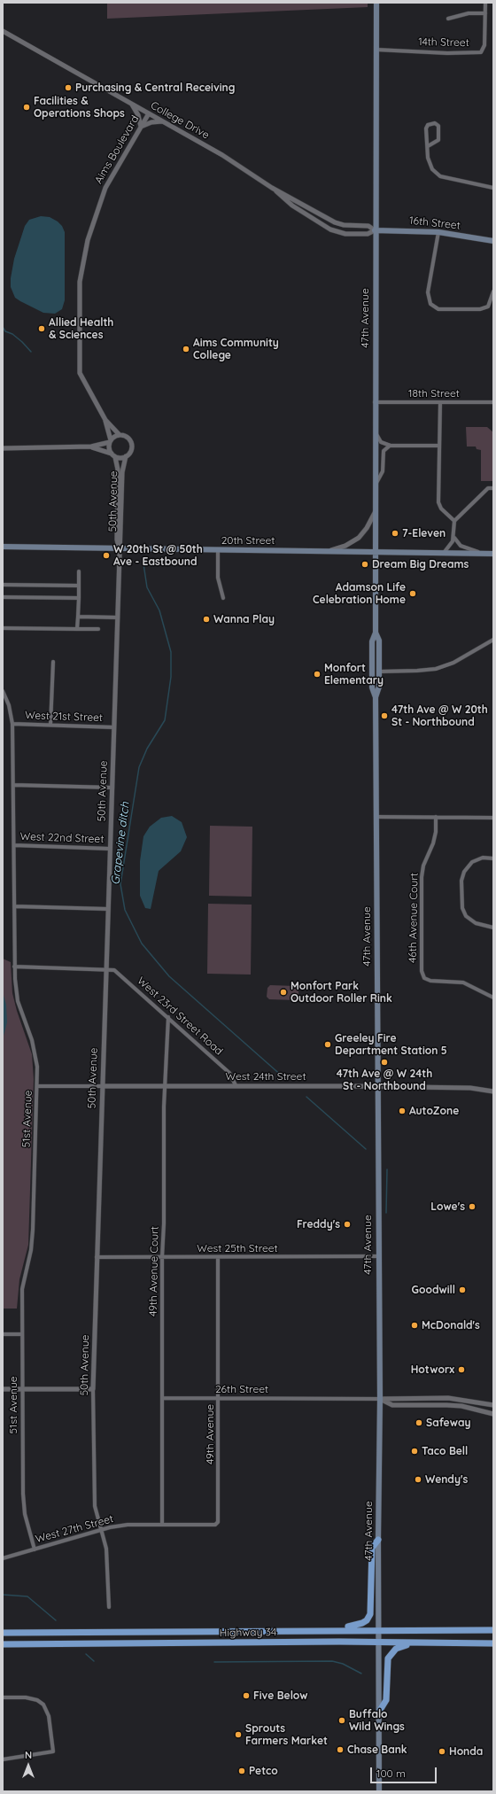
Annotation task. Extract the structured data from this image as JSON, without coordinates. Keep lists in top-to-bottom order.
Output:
{
  "streets": {
    "highway": ["Highway 34"],
    "main road": ["16th Street", "47th Avenue", "20th Street"],
    "street": [
      "14th Street",
      "College Drive",
      "Aims Boulevard",
      "18th Street",
      "50th Avenue",
      "West 21st Street",
      "West 22nd Street",
      "46th Avenue Court",
      "West 23rd Street Road",
      "West 24th Street",
      "51st Avenue",
      "West 25th Street",
      "49th Avenue Court",
      "26th Street",
      "49th Avenue",
      "West 27th Street"
    ]
  },
  "crossings": [
    ["14th Street", "47th Avenue"],
    ["College Drive", "Aims Boulevard"],
    ["College Drive", "16th Street"],
    ["College Drive", "47th Avenue"],
    ["Aims Boulevard", "50th Avenue"],
    ["16th Street", "47th Avenue"],
    ["47th Avenue", "18th Street"],
    ["47th Avenue", "20th Street"],
    ["47th Avenue", "West 24th Street"],
    ["47th Avenue", "West 25th Street"],
    ["47th Avenue", "26th Street"],
    ["47th Avenue", "Highway 34"],
    ["50th Avenue", "20th Street"],
    ["50th Avenue", "West 21st Street"],
    ["50th Avenue", "West 22nd Street"],
    ["50th Avenue", "West 23rd Street Road"],
    ["50th Avenue", "West 24th Street"],
    ["50th Avenue", "West 25th Street"],
    ["50th Avenue", "West 27th Street"],
    ["West 21st Street", "51st Avenue"],
    ["West 22nd Street", "51st Avenue"],
    ["West 23rd Street Road", "West 24th Street"],
    ["West 23rd Street Road", "49th Avenue Court"],
    ["West 24th Street", "51st Avenue"],
    ["West 24th Street", "49th Avenue Court"],
    ["51st Avenue", "West 27th Street"],
    ["West 25th Street", "49th Avenue Court"],
    ["West 25th Street", "49th Avenue"],
    ["49th Avenue Court", "26th Street"],
    ["49th Avenue Court", "West 27th Street"],
    ["26th Street", "49th Avenue"],
    ["49th Avenue", "West 27th Street"]
  ],
  "water": ["Grapevine ditch"],
  "places": [
    "Purchasing & Central Receiving",
    "Facilities & Operations Shops",
    "Allied Health & Sciences",
    "Aims Community College",
    "7-Eleven",
    "W 20th St @ 50th Ave - Eastbound",
    "Dream Big Dreams",
    "Adamson Life Celebration Home",
    "Wanna Play",
    "Monfort Elementary",
    "47th Ave @ W 20th St - Northbound",
    "Monfort Park Outdoor Roller Rink",
    "Greeley Fire Department Station 5",
    "47th Ave @ W 24th St - Northbound",
    "AutoZone",
    "Lowe's",
    "Freddy's",
    "Goodwill",
    "McDonald's",
    "Hotworx",
    "Safeway",
    "Taco Bell",
    "Wendy's",
    "Five Below",
    "Buffalo Wild Wings",
    "Sprouts Farmers Market",
    "Chase Bank",
    "Honda",
    "Petco"
  ],
  "scale_bar": "100 m",
  "north": "top"
}
